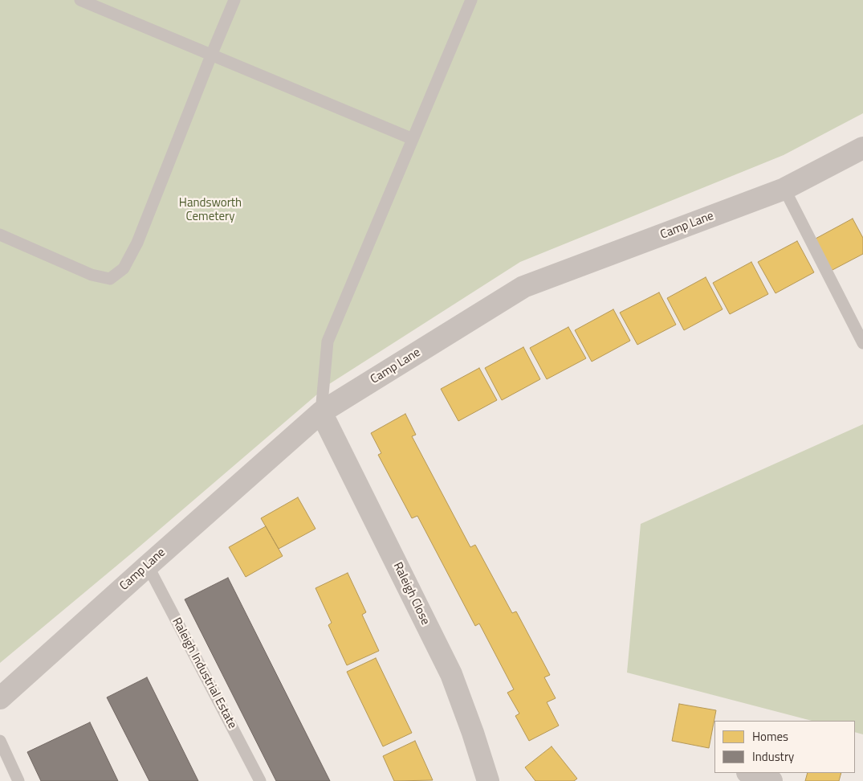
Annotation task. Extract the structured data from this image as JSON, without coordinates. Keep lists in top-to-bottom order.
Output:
{
  "streets": {
    "street": ["Camp Lane", "Raleigh Close"],
    "lane": ["Raleigh Industrial Estate"]
  },
  "crossings": [
    ["Camp Lane", "Raleigh Close"],
    ["Camp Lane", "Raleigh Industrial Estate"]
  ],
  "parks": ["Handsworth Cemetery"],
  "legend": ["Homes", "Industry"]
}
